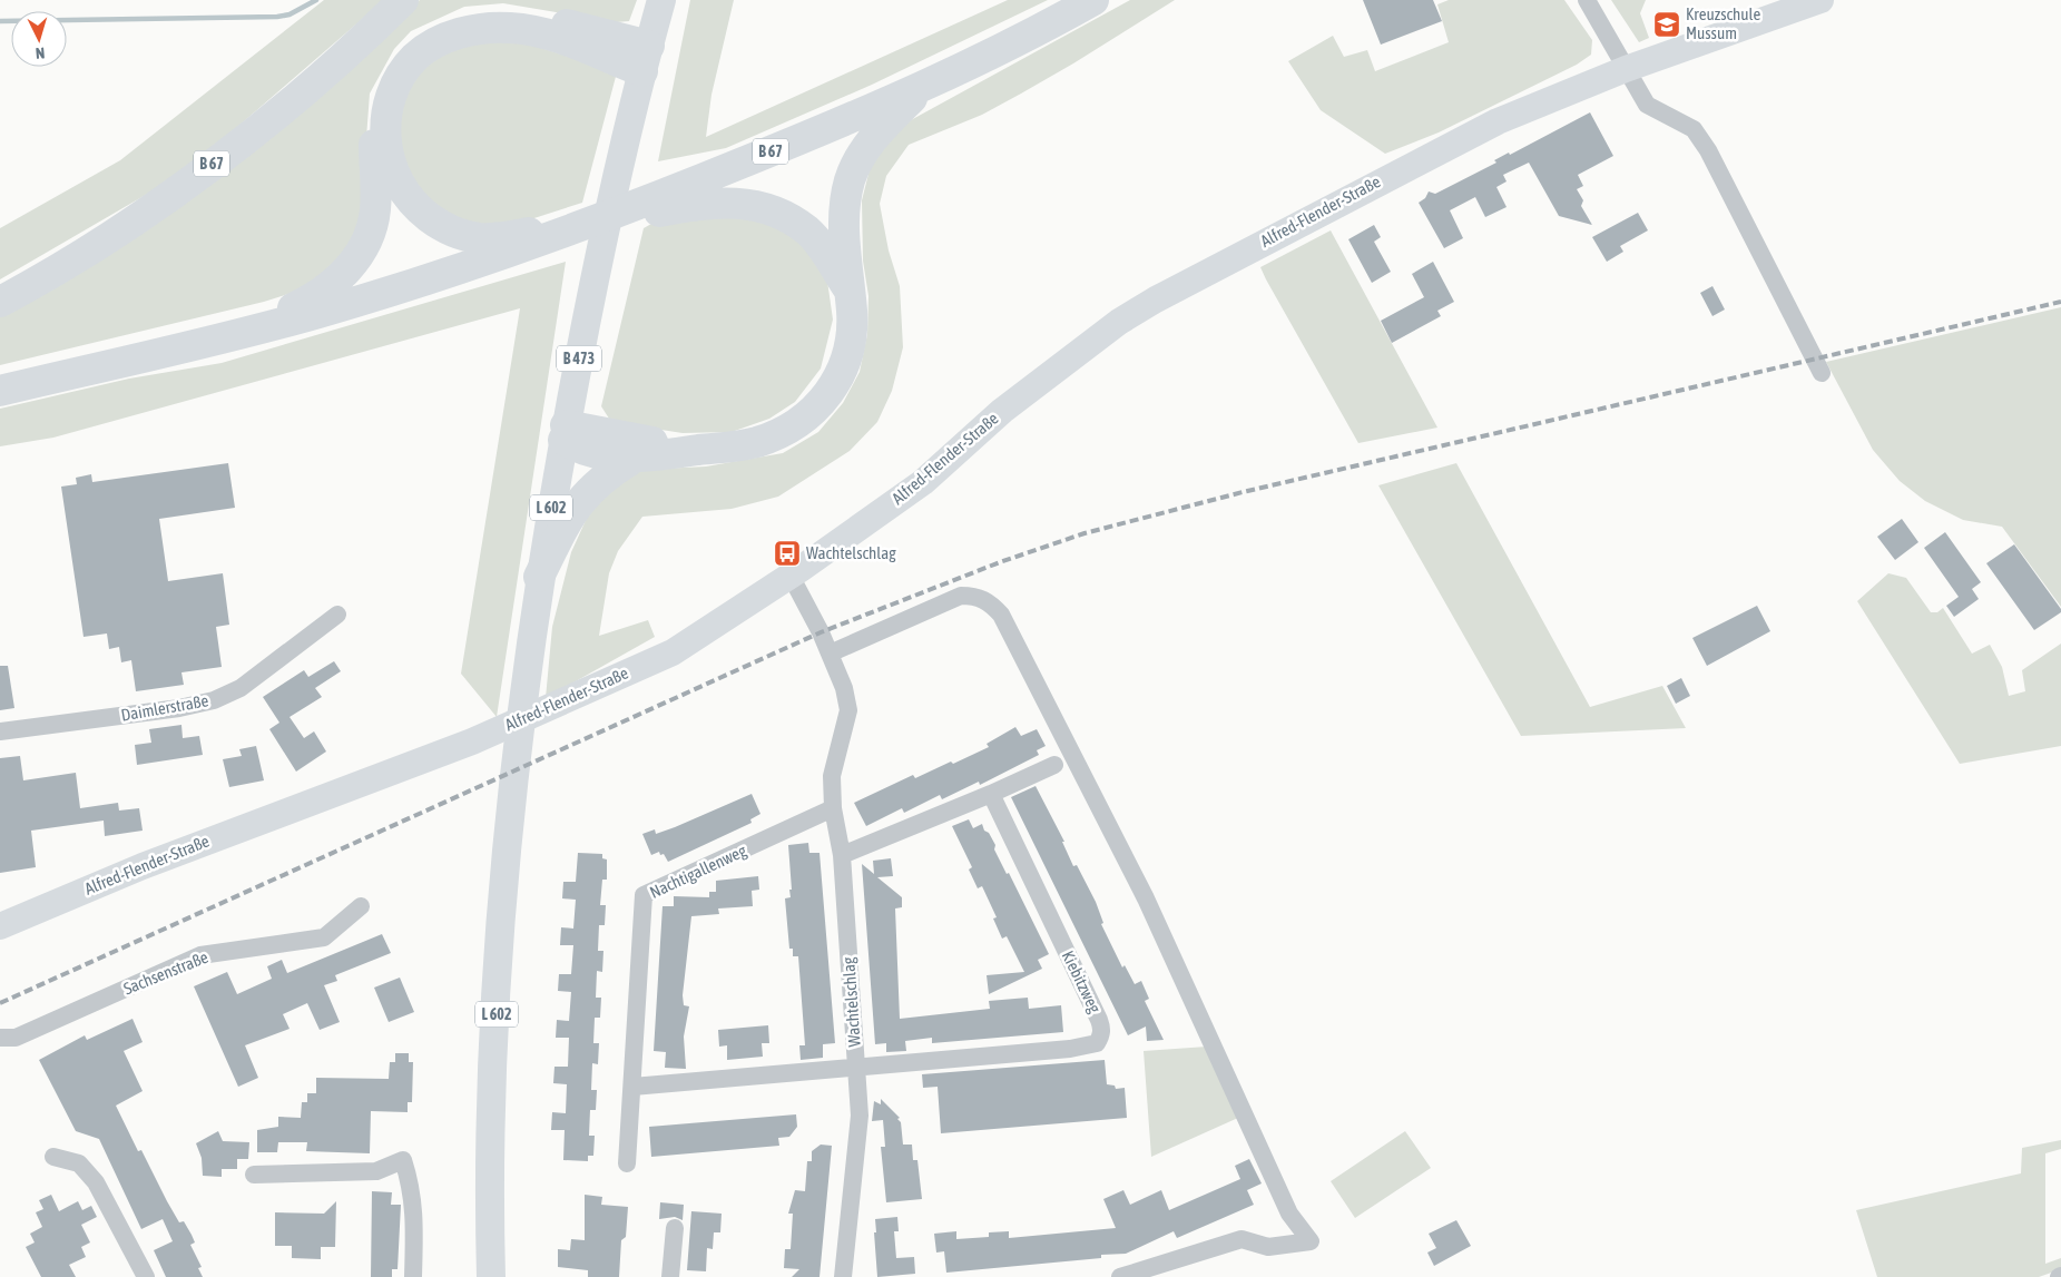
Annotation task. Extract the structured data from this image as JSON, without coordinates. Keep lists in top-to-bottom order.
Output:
{
  "streets": {
    "highway": ["B 67"],
    "main road": ["B 473", "L 602"],
    "street": [
      "Alfred-Flender-Straße",
      "Daimlerstraße",
      "Nachtigallenweg",
      "Sachsenstraße",
      "Kiebitzweg",
      "Wachtelschlag"
    ]
  },
  "crossings": [
    ["Alfred-Flender-Straße", "Wachtelschlag"],
    ["B 473", "L 602"],
    ["Nachtigallenweg", "Wachtelschlag"],
    ["Kiebitzweg", "Wachtelschlag"]
  ],
  "places": {
    "school or university": ["Kreuzschule Mussum"],
    "bus stop": ["Wachtelschlag"]
  },
  "north": "bottom"
}
